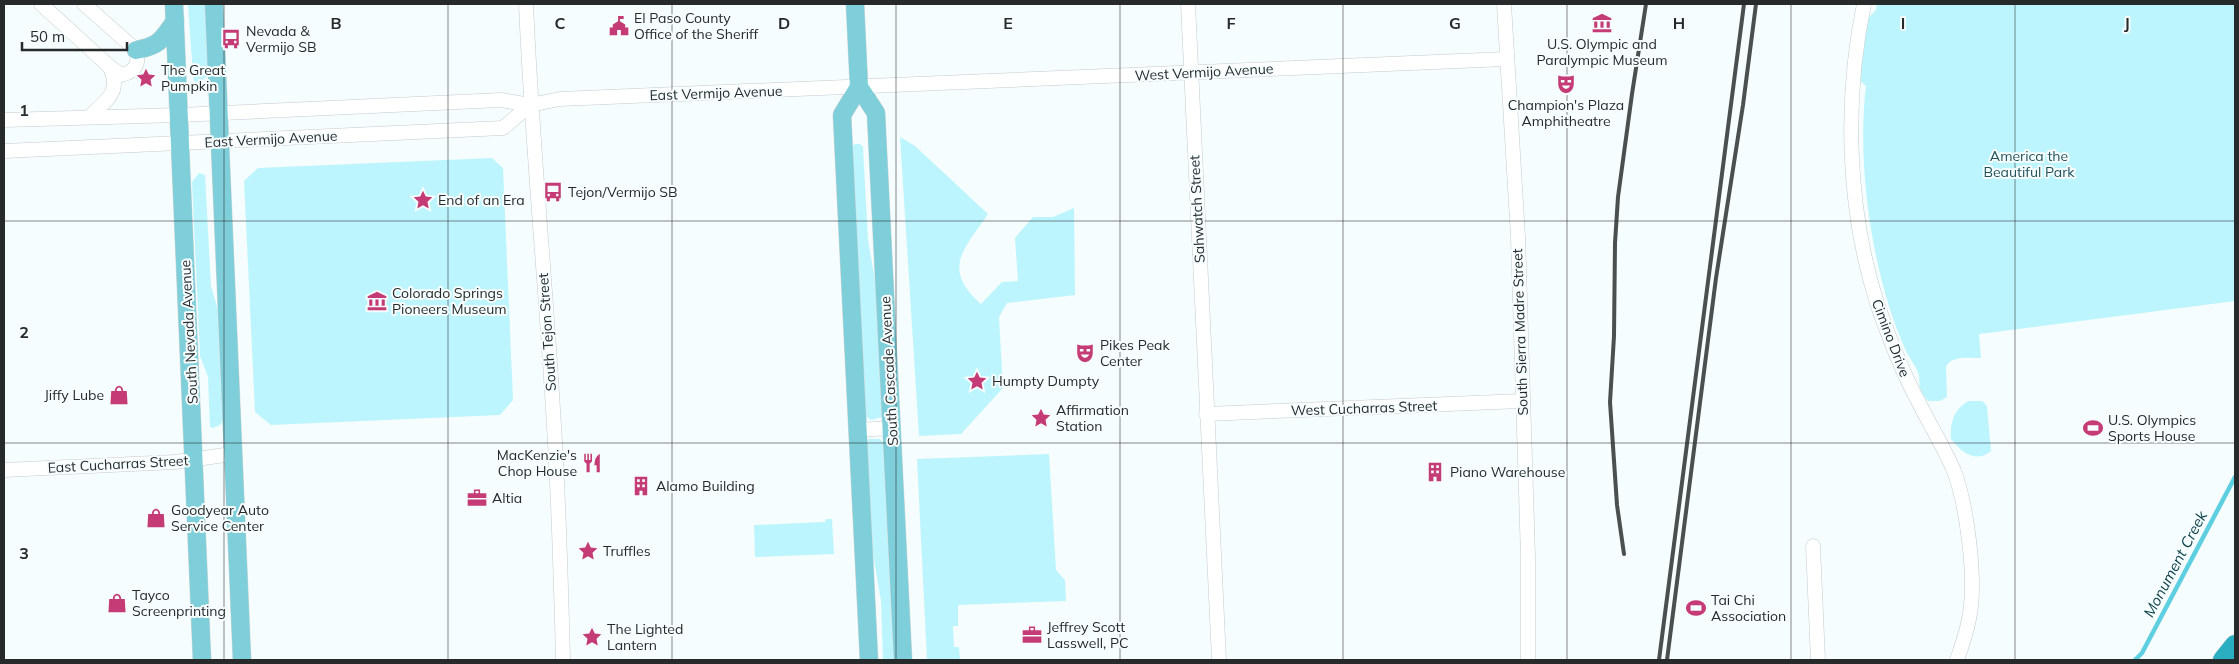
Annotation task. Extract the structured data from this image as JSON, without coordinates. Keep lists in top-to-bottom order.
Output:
{
  "streets": {
    "main road": ["South Nevada Avenue", "South Cascade Avenue"],
    "street": [
      "West Vermijo Avenue",
      "East Vermijo Avenue",
      "Sahwatch Street",
      "South Tejon Street",
      "South Sierra Madre Street",
      "Cimino Drive",
      "West Cucharras Street",
      "East Cucharras Street"
    ]
  },
  "crossings": [
    ["West Vermijo Avenue", "East Vermijo Avenue"],
    ["West Vermijo Avenue", "Sahwatch Street"],
    ["West Vermijo Avenue", "South Sierra Madre Street"],
    ["East Vermijo Avenue", "South Nevada Avenue"],
    ["East Vermijo Avenue", "South Tejon Street"],
    ["East Vermijo Avenue", "South Cascade Avenue"],
    ["Sahwatch Street", "West Cucharras Street"],
    ["South Nevada Avenue", "East Cucharras Street"],
    ["South Sierra Madre Street", "West Cucharras Street"]
  ],
  "water": ["Monument Creek"],
  "parks": ["America the Beautiful Park"],
  "places": {
    "museum": ["U.S. Olympic and Paralympic Museum", "Colorado Springs Pioneers Museum"],
    "public building": ["El Paso County Office of the Sheriff"],
    "bus stop": ["Nevada & Vermijo SB", "Tejon/Vermijo SB"],
    "place": [
      "The Great Pumpkin",
      "End of an Era",
      "Humpty Dumpty",
      "Affirmation Station",
      "Truffles",
      "The Lighted Lantern"
    ],
    "theatre": ["Champion's Plaza Amphitheatre", "Pikes Peak Center"],
    "shop": ["Jiffy Lube", "Goodyear Auto Service Center", "Tayco Screenprinting"],
    "sports": ["U.S. Olympics Sports House", "Tai Chi Association"],
    "restaurant": ["MacKenzie's Chop House"],
    "building": ["Piano Warehouse", "Alamo Building"],
    "office": ["Altia", "Jeffrey Scott Lasswell, PC"]
  },
  "scale_bar": "50 m",
  "grid": {
    "columns": [
      "B",
      "C",
      "D",
      "E",
      "F",
      "G",
      "H",
      "I",
      "J"
    ],
    "rows": ["1", "2", "3"]
  }
}
